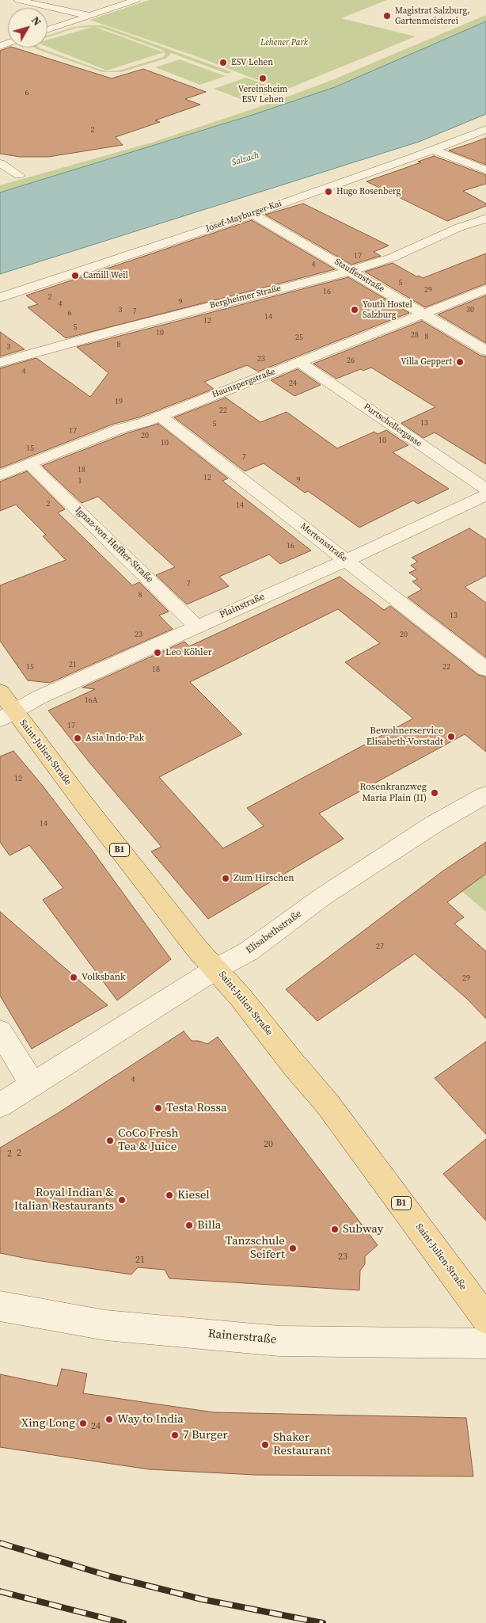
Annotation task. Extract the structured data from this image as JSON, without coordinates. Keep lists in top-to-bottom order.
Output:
{
  "streets": {
    "main road": ["Saint-Julien-Straße", "B1"],
    "street": [
      "Josef-Mayburger-Kai",
      "Stauffenstraße",
      "Bergheimer Straße",
      "Haunspergstraße",
      "Purtschellergasse",
      "Mertensstraße",
      "Ignaz-von-Heffter-Straße",
      "Plainstraße",
      "Elisabethstraße",
      "Rainerstraße"
    ]
  },
  "crossings": [
    ["Josef-Mayburger-Kai", "Stauffenstraße"],
    ["Stauffenstraße", "Bergheimer Straße"],
    ["Stauffenstraße", "Haunspergstraße"],
    ["Haunspergstraße", "Purtschellergasse"],
    ["Haunspergstraße", "Mertensstraße"],
    ["Haunspergstraße", "Ignaz-von-Heffter-Straße"],
    ["Mertensstraße", "Plainstraße"],
    ["Ignaz-von-Heffter-Straße", "Plainstraße"],
    ["Plainstraße", "Saint-Julien-Straße"],
    ["Saint-Julien-Straße", "Elisabethstraße"]
  ],
  "water": ["Salzach"],
  "parks": ["Lehener Park"],
  "places": [
    "Magistrat Salzburg, Gartenmeisterei",
    "ESV Lehen",
    "Vereinsheim ESV Lehen",
    "Hugo Rosenberg",
    "Camill Weil",
    "Youth Hostel Salzburg",
    "Villa Geppert",
    "Leo Köhler",
    "Bewohnerservice Elisabeth-Vorstadt",
    "Asia Indo-Pak",
    "Rosenkranzweg Maria Plain (II)",
    "Zum Hirschen",
    "Volksbank",
    "Testa Rossa",
    "CoCo Fresh Tea & Juice",
    "Kiesel",
    "Royal Indian & Italian Restaurants",
    "Billa",
    "Subway",
    "Tanzschule Seifert",
    "Way to India",
    "Xing Long",
    "7 Burger",
    "Shaker Restaurant"
  ],
  "house_numbers": [
    "6",
    "2",
    "17",
    "4",
    "5",
    "29",
    "16",
    "2",
    "9",
    "4",
    "3",
    "30",
    "7",
    "6",
    "14",
    "12",
    "5",
    "10",
    "28",
    "8",
    "25",
    "8",
    "3",
    "23",
    "26",
    "4",
    "24",
    "19",
    "22",
    "13",
    "5",
    "17",
    "20",
    "10",
    "10",
    "15",
    "7",
    "18",
    "12",
    "9",
    "1",
    "2",
    "14",
    "16",
    "7",
    "8",
    "13",
    "23",
    "20",
    "21",
    "15",
    "22",
    "18",
    "16A",
    "17",
    "12",
    "14",
    "27",
    "29",
    "4",
    "20",
    "2",
    "2",
    "23",
    "21",
    "24"
  ],
  "north": "top right"
}
